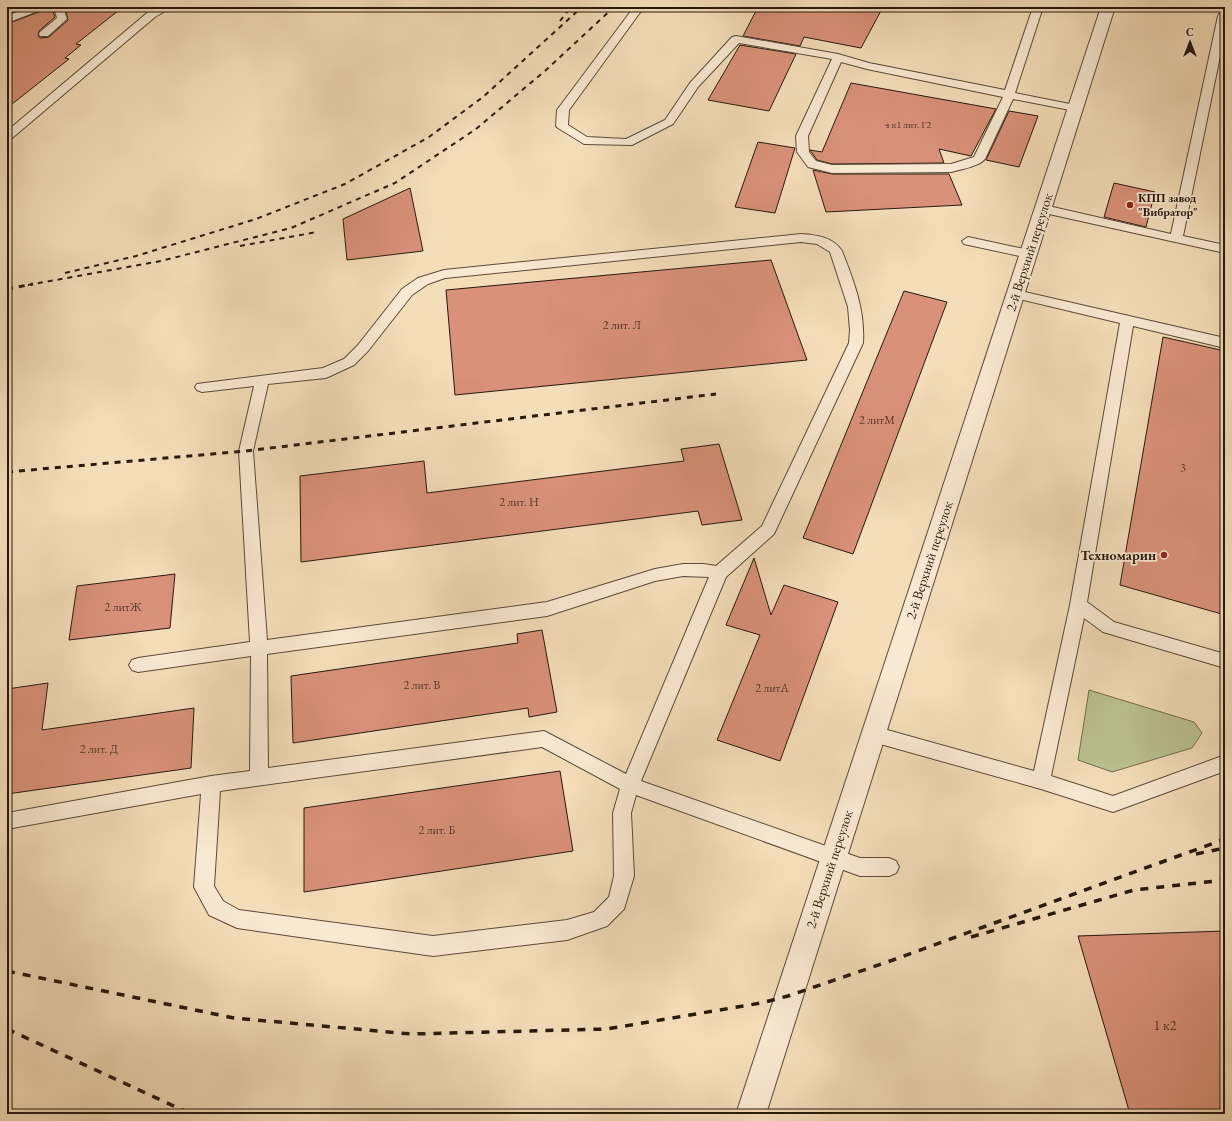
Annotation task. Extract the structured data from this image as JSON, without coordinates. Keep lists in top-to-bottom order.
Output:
{
  "streets": {
    "street": ["2-й Верхний переулок"]
  },
  "places": ["КПП завод \"Вибратор\"", "Техномарин"],
  "house_numbers": [
    "4 к1 лит. Г2",
    "2 лит. Л",
    "2 литМ",
    "3",
    "2 лит. Н",
    "2 литЖ",
    "2 лит. В",
    "2 литА",
    "2 лит. Д",
    "2 лит. Б",
    "1 к2"
  ],
  "north": "top"
}
